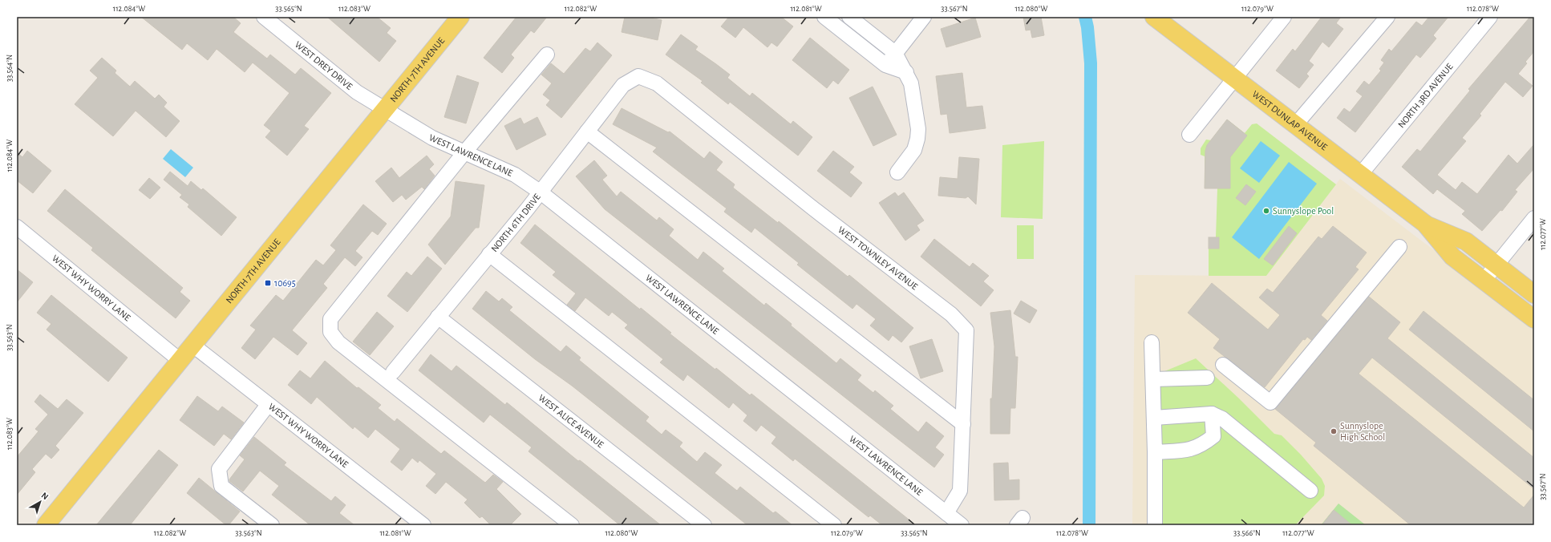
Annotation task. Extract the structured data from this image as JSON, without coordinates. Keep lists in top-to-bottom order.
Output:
{
  "streets": {
    "main road": ["NORTH 7TH AVENUE", "WEST DUNLAP AVENUE"],
    "street": [
      "WEST DREY DRIVE",
      "NORTH 3RD AVENUE",
      "WEST LAWRENCE LANE",
      "NORTH 6TH DRIVE",
      "WEST TOWNLEY AVENUE",
      "WEST WHY WORRY LANE",
      "WEST ALICE AVENUE"
    ]
  },
  "crossings": [
    ["WEST DREY DRIVE", "NORTH 7TH AVENUE"],
    ["WEST DREY DRIVE", "WEST LAWRENCE LANE"],
    ["NORTH 7TH AVENUE", "WEST LAWRENCE LANE"],
    ["NORTH 7TH AVENUE", "WEST WHY WORRY LANE"],
    ["NORTH 3RD AVENUE", "WEST DUNLAP AVENUE"],
    ["WEST LAWRENCE LANE", "NORTH 6TH DRIVE"],
    ["WEST LAWRENCE LANE", "WEST TOWNLEY AVENUE"],
    ["NORTH 6TH DRIVE", "WEST TOWNLEY AVENUE"],
    ["NORTH 6TH DRIVE", "WEST ALICE AVENUE"]
  ],
  "places": {
    "other": ["Sunnyslope Pool", "Sunnyslope High School"],
    "transit": ["10695"]
  },
  "north": "top right",
  "coordinates": [
    "112.084°W",
    "33.565°N",
    "112.083°W",
    "112.082°W",
    "112.081°W",
    "33.567°N",
    "112.080°W",
    "112.079°W",
    "112.078°W",
    "33.564°N",
    "112.077°W",
    "33.563°N",
    "33.566°N"
  ]
}
